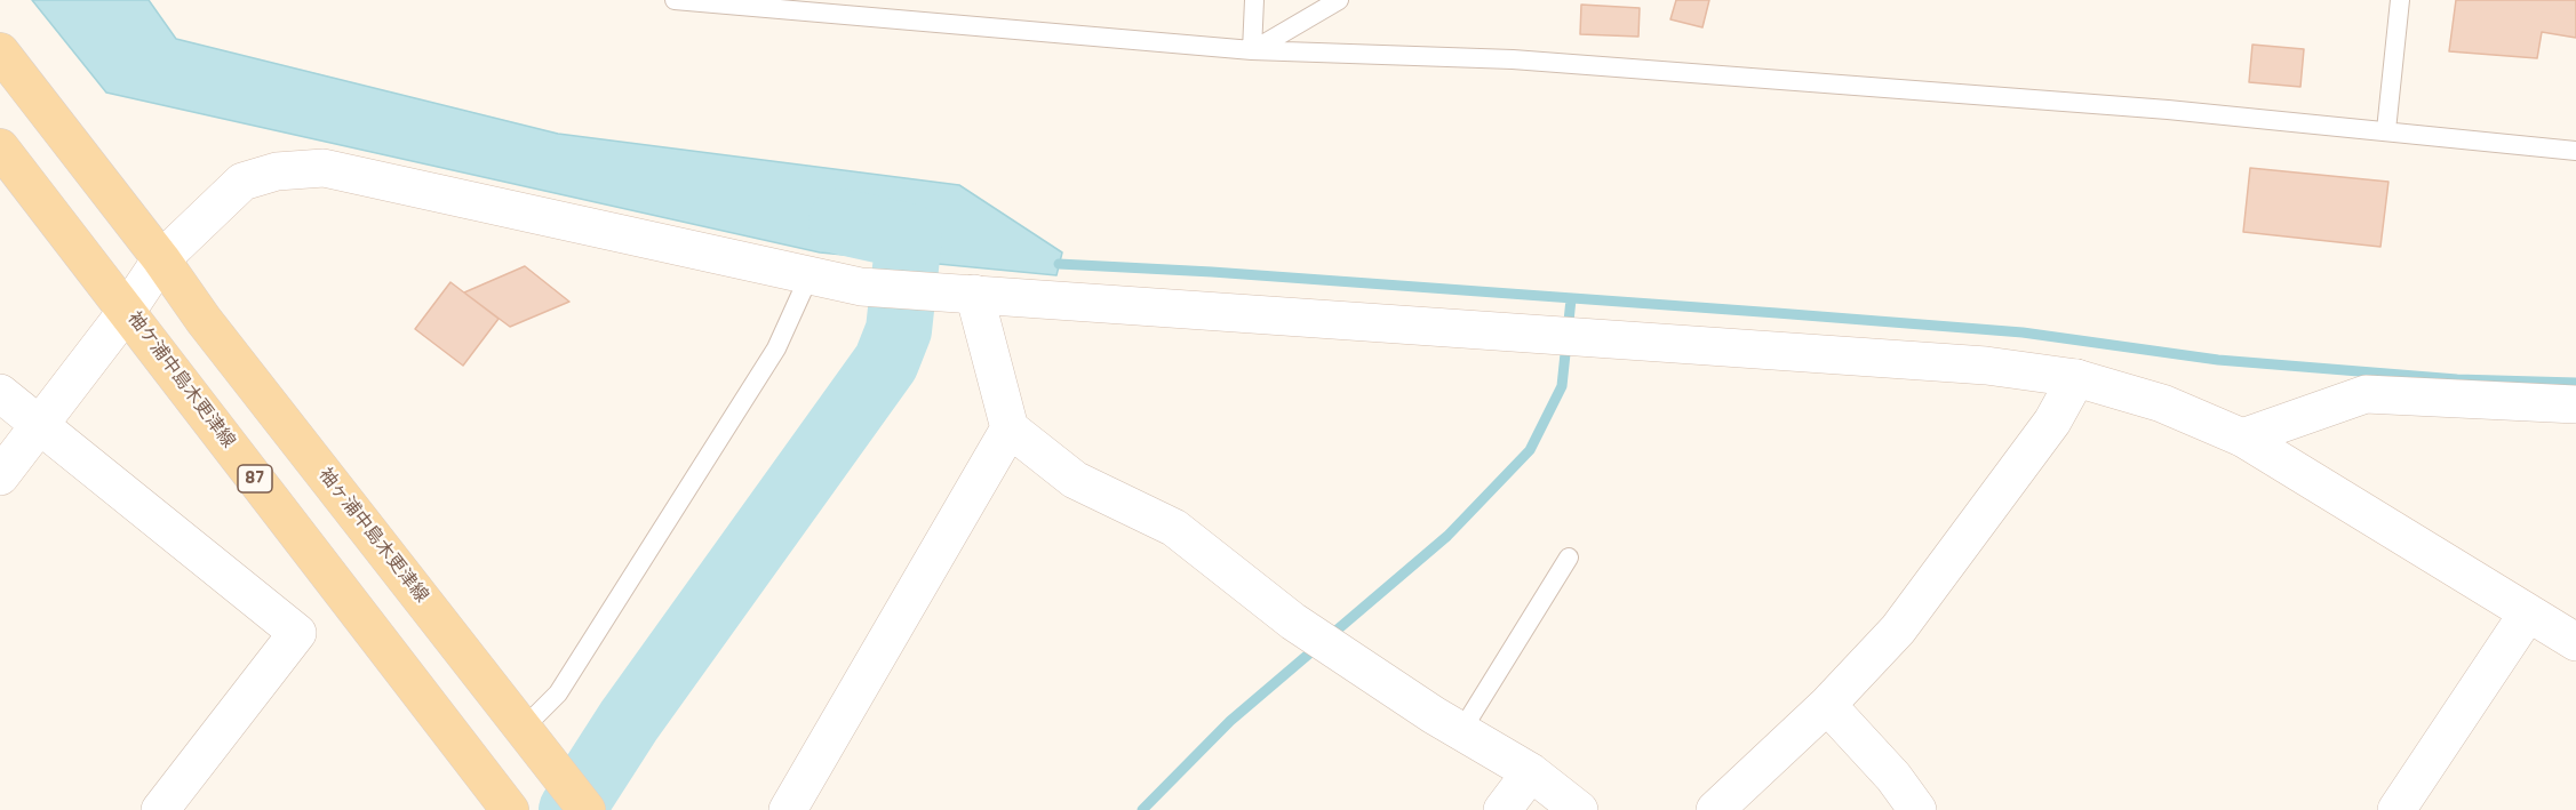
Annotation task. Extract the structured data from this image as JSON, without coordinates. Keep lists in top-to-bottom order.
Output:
{
  "streets": {
    "main road": ["袖ケ浦中島木更津線", "87", "袖ヶ浦中島木更津線"]
  }
}
